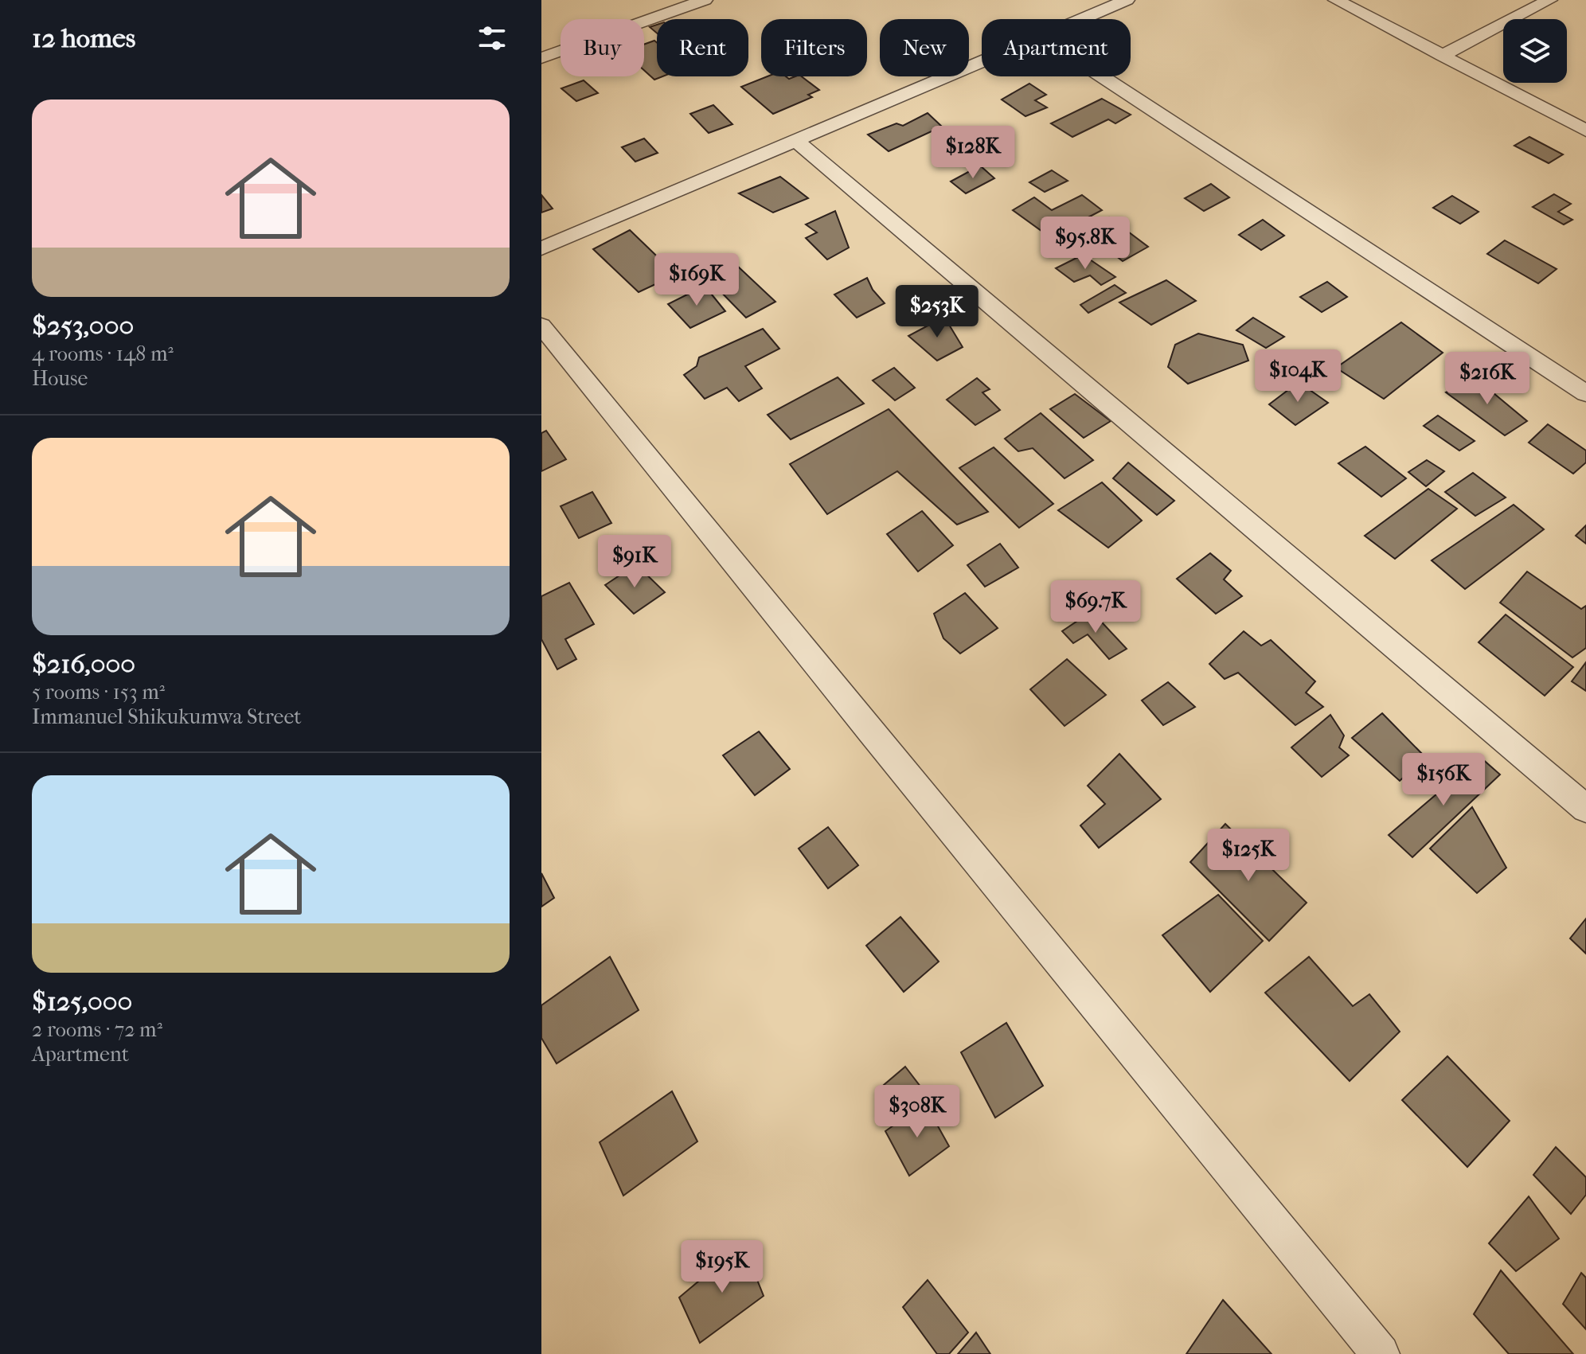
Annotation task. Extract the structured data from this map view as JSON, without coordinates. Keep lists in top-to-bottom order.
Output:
{
  "page": {
    "heading": "12 homes",
    "chip": [
      "Buy",
      "Rent",
      "Filters",
      "New",
      "Apartment"
    ],
    "list": [
      {
        "name": "$253,000",
        "note": "4 rooms · 148 m² · House"
      },
      {
        "name": "$216,000",
        "note": "5 rooms · 153 m² · Immanuel Shikukumwa Street"
      },
      {
        "name": "$125,000",
        "note": "2 rooms · 72 m² · Apartment"
      }
    ],
    "price": [
      "$128K",
      "$95.8K",
      "$169K",
      "$253K",
      "$104K",
      "$216K",
      "$91K",
      "$69.7K",
      "$156K",
      "$125K",
      "$308K",
      "$195K"
    ]
  }
}
